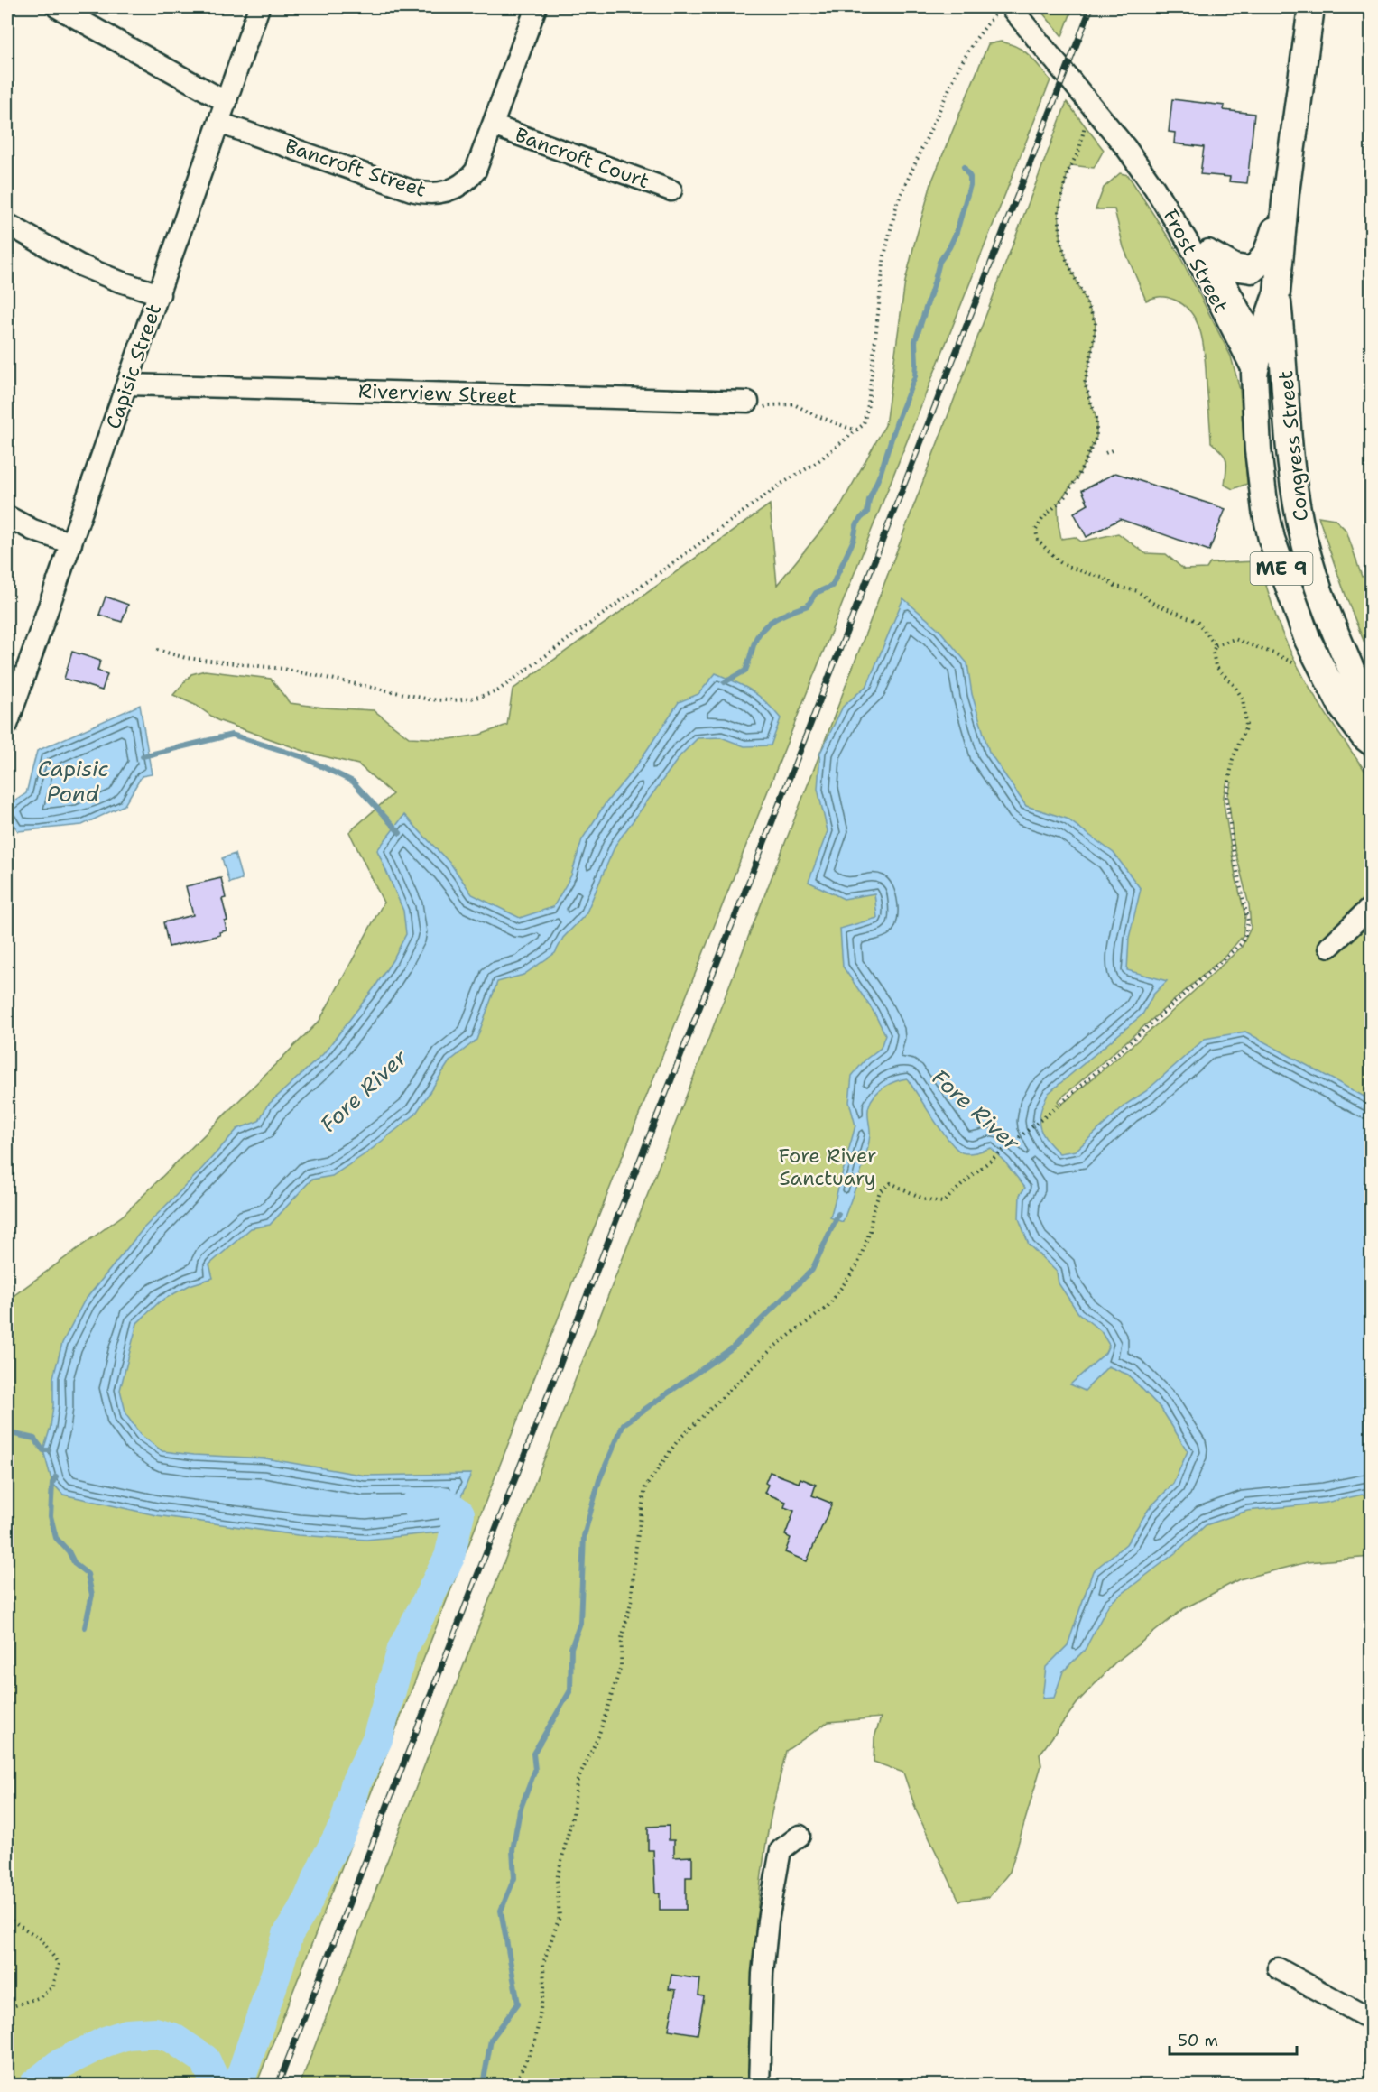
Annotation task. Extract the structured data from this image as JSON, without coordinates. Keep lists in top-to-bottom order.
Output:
{
  "streets": {
    "main road": ["Congress Street", "ME 9"],
    "street": [
      "Bancroft Court",
      "Bancroft Street",
      "Frost Street",
      "Capisic Street",
      "Riverview Street"
    ]
  },
  "crossings": [
    ["Bancroft Court", "Bancroft Street"],
    ["Bancroft Street", "Capisic Street"],
    ["Frost Street", "Congress Street"],
    ["Frost Street", "ME 9"],
    ["Capisic Street", "Riverview Street"],
    ["Congress Street", "ME 9"]
  ],
  "water": ["Capisic Pond", "Fore River"],
  "parks": ["Fore River Sanctuary"],
  "scale_bar": "50 m"
}
